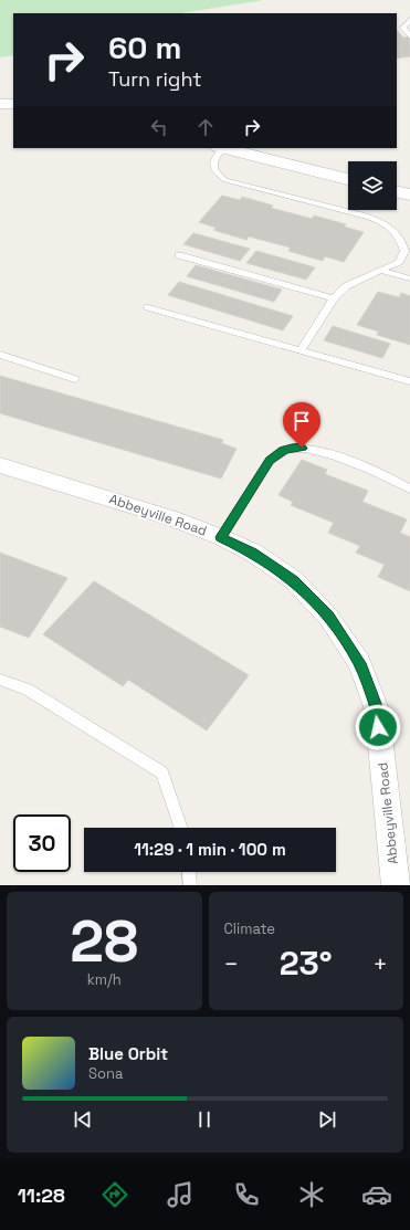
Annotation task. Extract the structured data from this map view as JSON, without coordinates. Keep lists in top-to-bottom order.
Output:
{
  "streets": {
    "street": ["Abbeyville Road"]
  },
  "page": {
    "turn": ["60 m", "Turn right"],
    "limit": "30",
    "trip": "11:29 · 1 min · 100 m",
    "tile": [
      ["28", "km/h"],
      "Climate"
    ],
    "heat": ["−", "23°", "+"],
    "song": ["Blue Orbit", "Sona"],
    "tabs": "11:28"
  }
}
